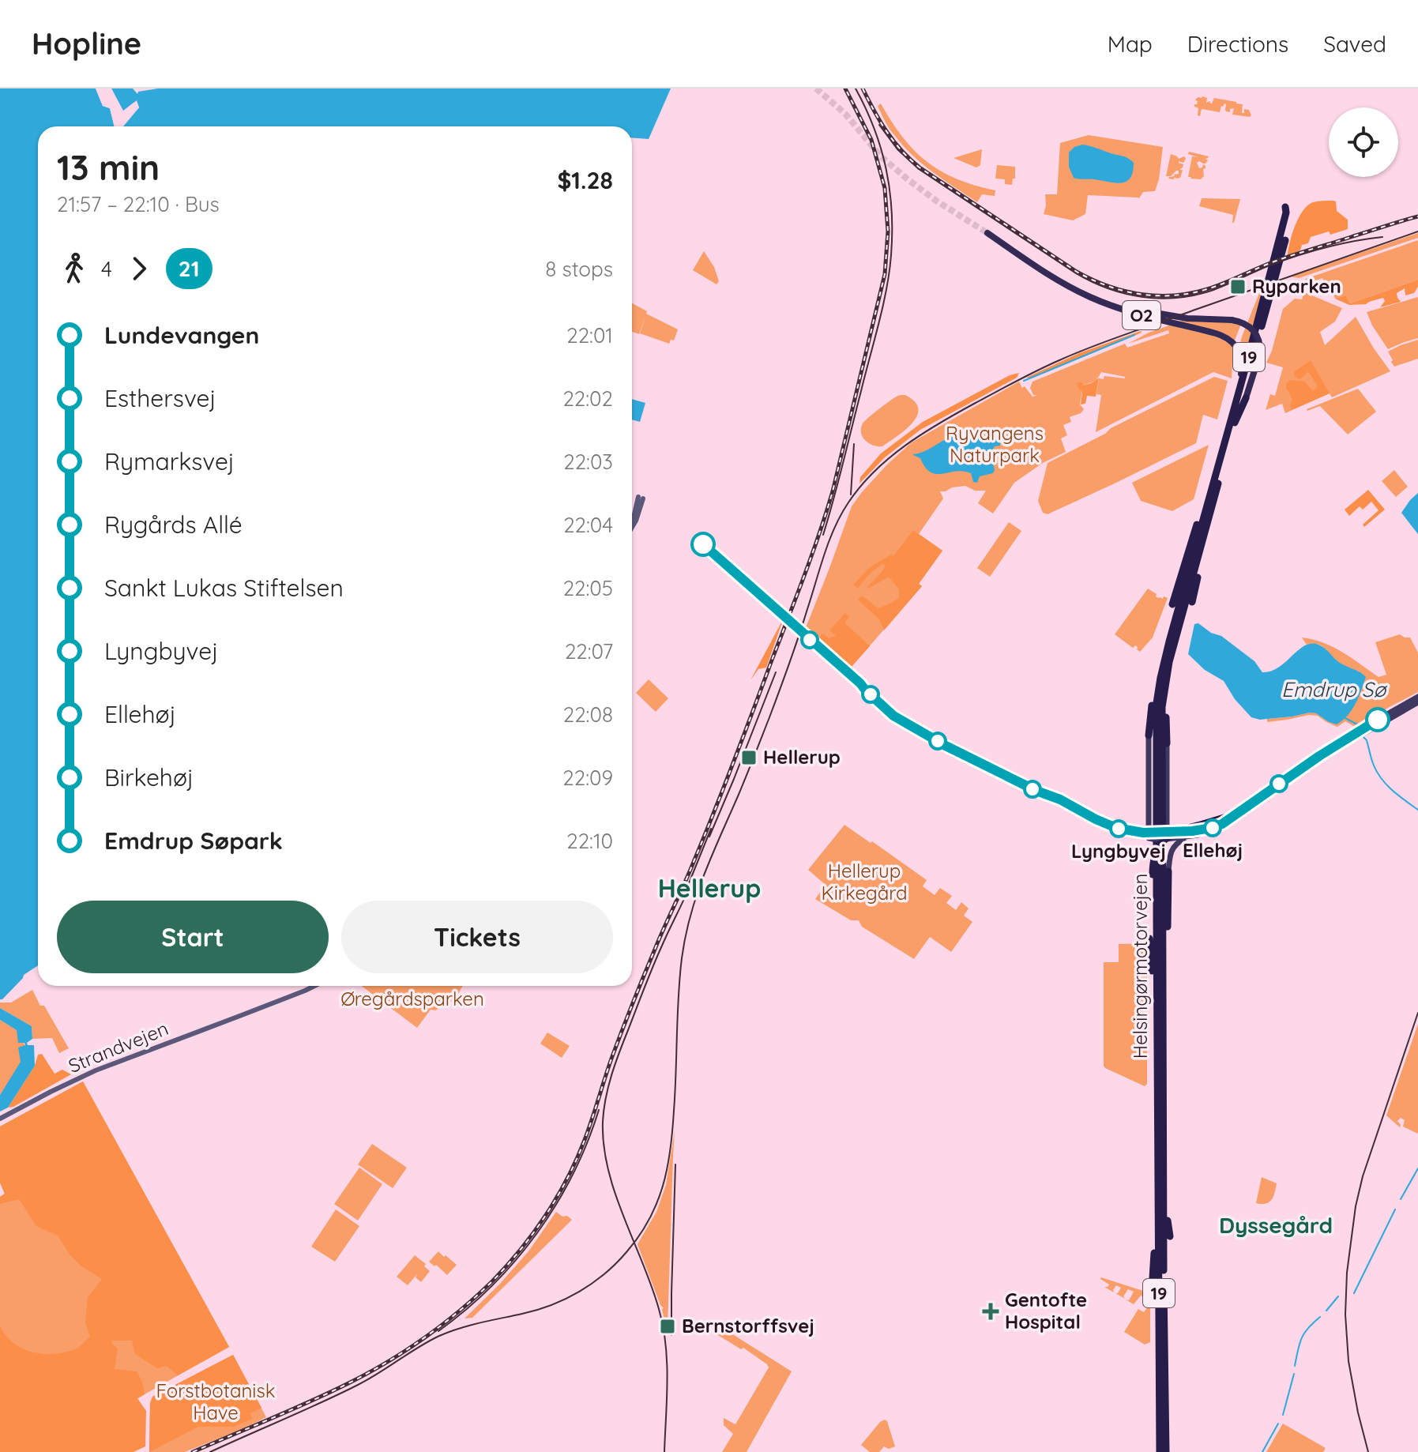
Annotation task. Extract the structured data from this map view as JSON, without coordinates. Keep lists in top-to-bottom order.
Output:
{
  "streets": {
    "highway": ["O2", "19", "Helsingørmotorvejen"],
    "main road": ["Strandvejen"]
  },
  "crossings": [
    ["O2", "Helsingørmotorvejen"]
  ],
  "districts": ["Hellerup", "Dyssegård"],
  "water": ["Emdrup Sø"],
  "parks": [
    "Ryvangens Naturpark",
    "Hellerup Kirkegård",
    "Øregårdsparken",
    "Forstbotanisk Have"
  ],
  "places": {
    "transit": ["Ryparken", "Hellerup", "Bernstorffsvej"],
    "other": ["Ellehøj", "Lyngbyvej"],
    "health": ["Gentofte Hospital"]
  },
  "lines": ["bus line 21"],
  "page": {
    "header": "Hopline",
    "nav": ["Map", "Directions", "Saved"],
    "heading": ["13 min", "21:57 – 22:10 · Bus", "$1.28"],
    "legs": ["4", "21", "8 stops"],
    "list": [
      {
        "name": "Lundevangen",
        "value": "22:01"
      },
      {
        "name": "Esthersvej",
        "value": "22:02"
      },
      {
        "name": "Rymarksvej",
        "value": "22:03"
      },
      {
        "name": "Rygårds Allé",
        "value": "22:04"
      },
      {
        "name": "Sankt Lukas Stiftelsen",
        "value": "22:05"
      },
      {
        "name": "Lyngbyvej",
        "value": "22:07"
      },
      {
        "name": "Ellehøj",
        "value": "22:08"
      },
      {
        "name": "Birkehøj",
        "value": "22:09"
      },
      {
        "name": "Emdrup Søpark",
        "value": "22:10"
      }
    ],
    "buttons": ["Start", "Tickets"]
  }
}
